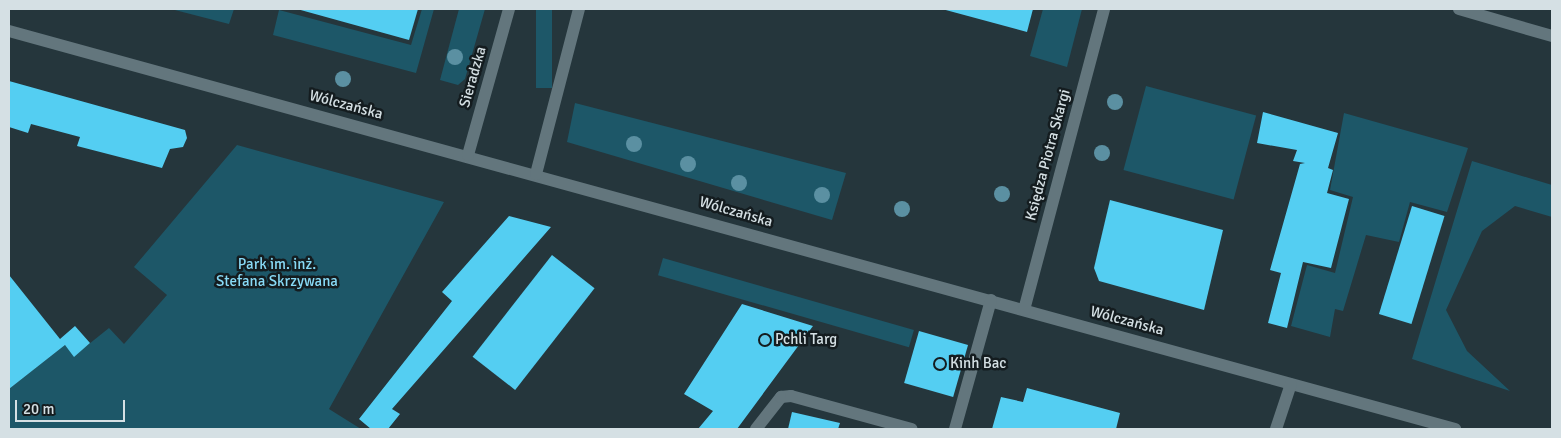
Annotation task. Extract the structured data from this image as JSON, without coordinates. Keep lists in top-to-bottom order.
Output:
{
  "streets": {
    "street": ["Sieradzka", "Wólczańska", "Księdza Piotra Skargi"]
  },
  "crossings": [
    ["Sieradzka", "Wólczańska"],
    ["Wólczańska", "Księdza Piotra Skargi"]
  ],
  "parks": ["Park im. inż. Stefana Skrzywana"],
  "places": ["Pchli Targ", "Kinh Bac"],
  "scale_bar": "20 m"
}
